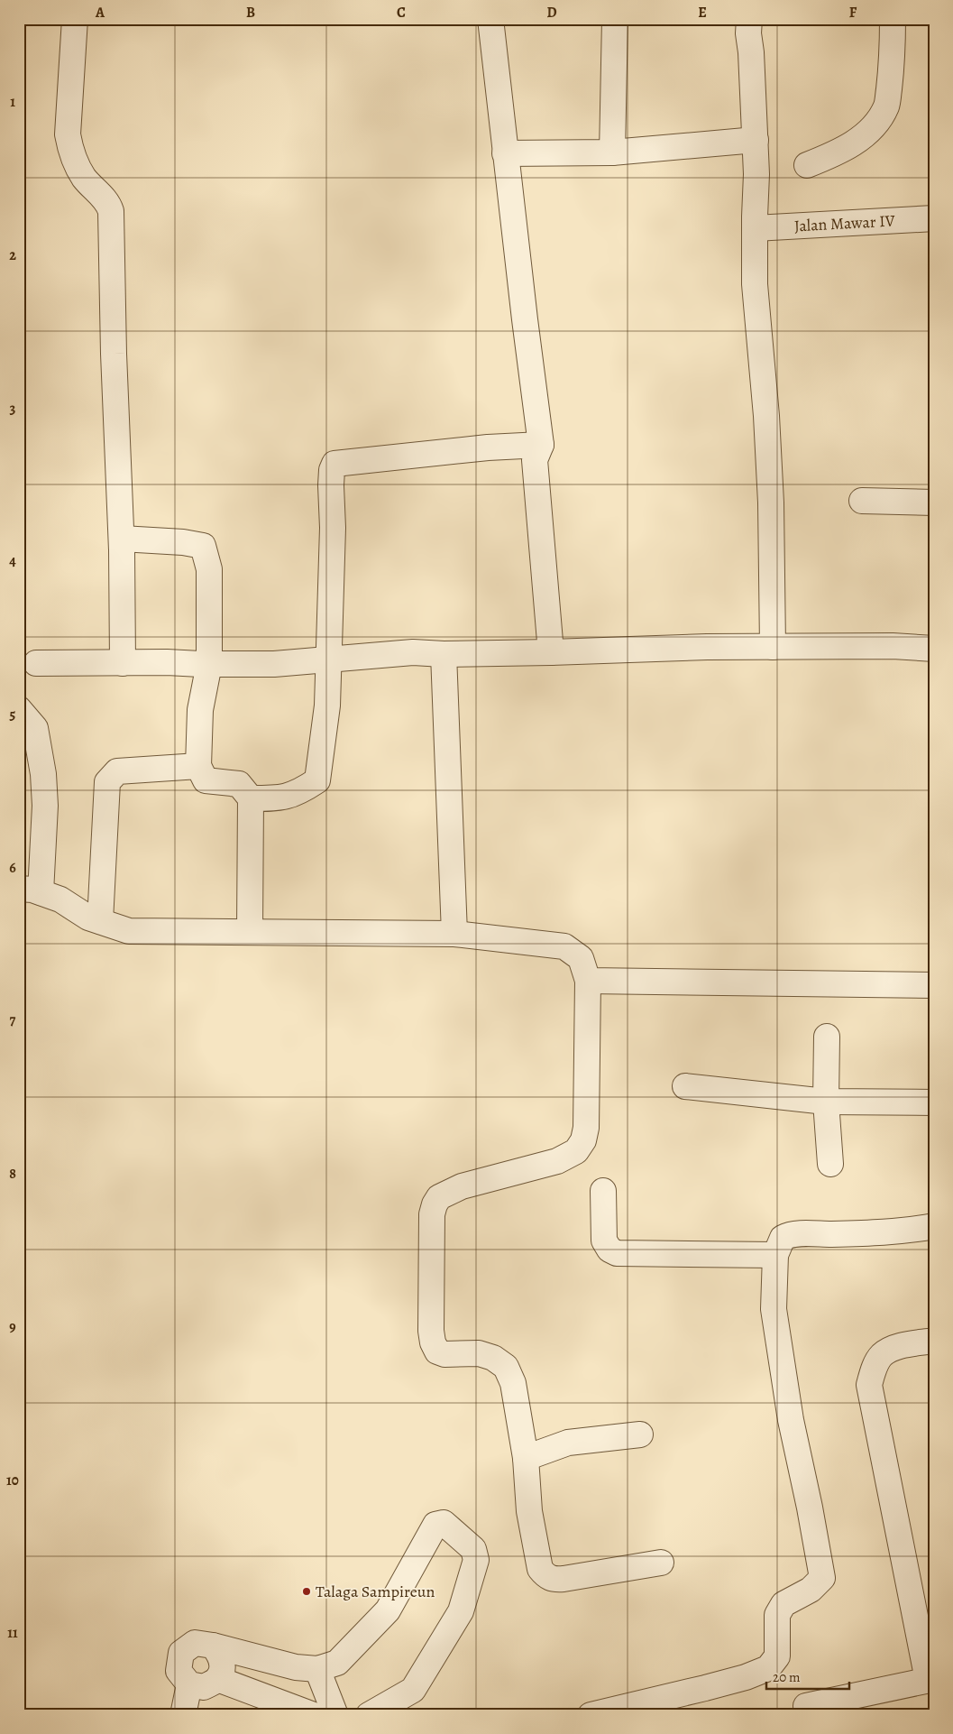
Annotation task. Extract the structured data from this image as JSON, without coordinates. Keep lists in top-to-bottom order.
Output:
{
  "streets": {
    "street": ["Jalan Mawar IV"]
  },
  "places": ["Talaga Sampireun"],
  "scale_bar": "20 m",
  "grid": {
    "columns": [
      "A",
      "B",
      "C",
      "D",
      "E",
      "F"
    ],
    "rows": [
      "1",
      "2",
      "3",
      "4",
      "5",
      "6",
      "7",
      "8",
      "9",
      "10",
      "11"
    ]
  }
}
